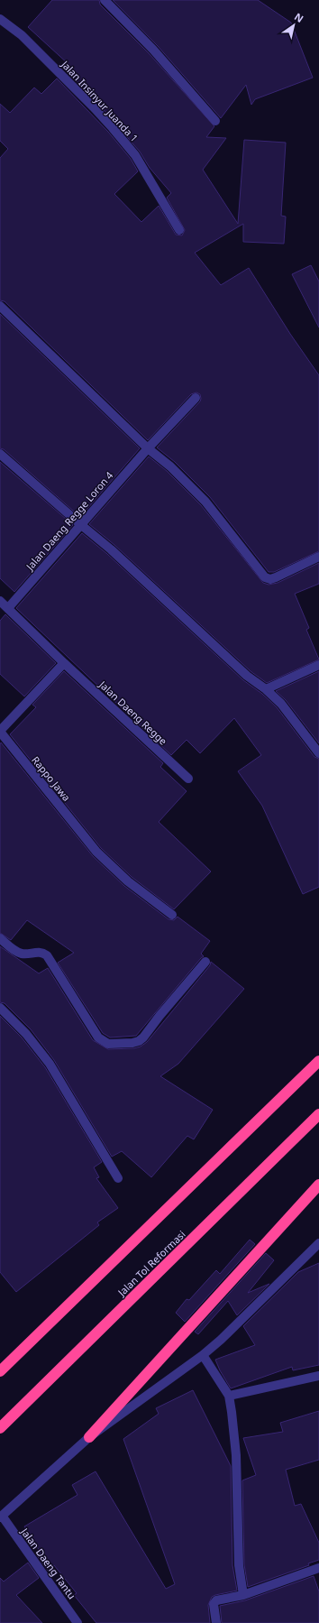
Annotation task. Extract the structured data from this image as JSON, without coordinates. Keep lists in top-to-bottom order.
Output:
{
  "streets": {
    "highway": ["Jalan Tol Reformasi"],
    "street": [
      "Jalan Insinyur Juanda 1",
      "Jalan Daeng Regge Loron 4",
      "Jalan Daeng Regge",
      "Rappo Jawa",
      "Jalan Daeng Tantu"
    ]
  },
  "crossings": [
    ["Jalan Daeng Regge Loron 4", "Jalan Daeng Regge"]
  ],
  "north": "top right"
}
